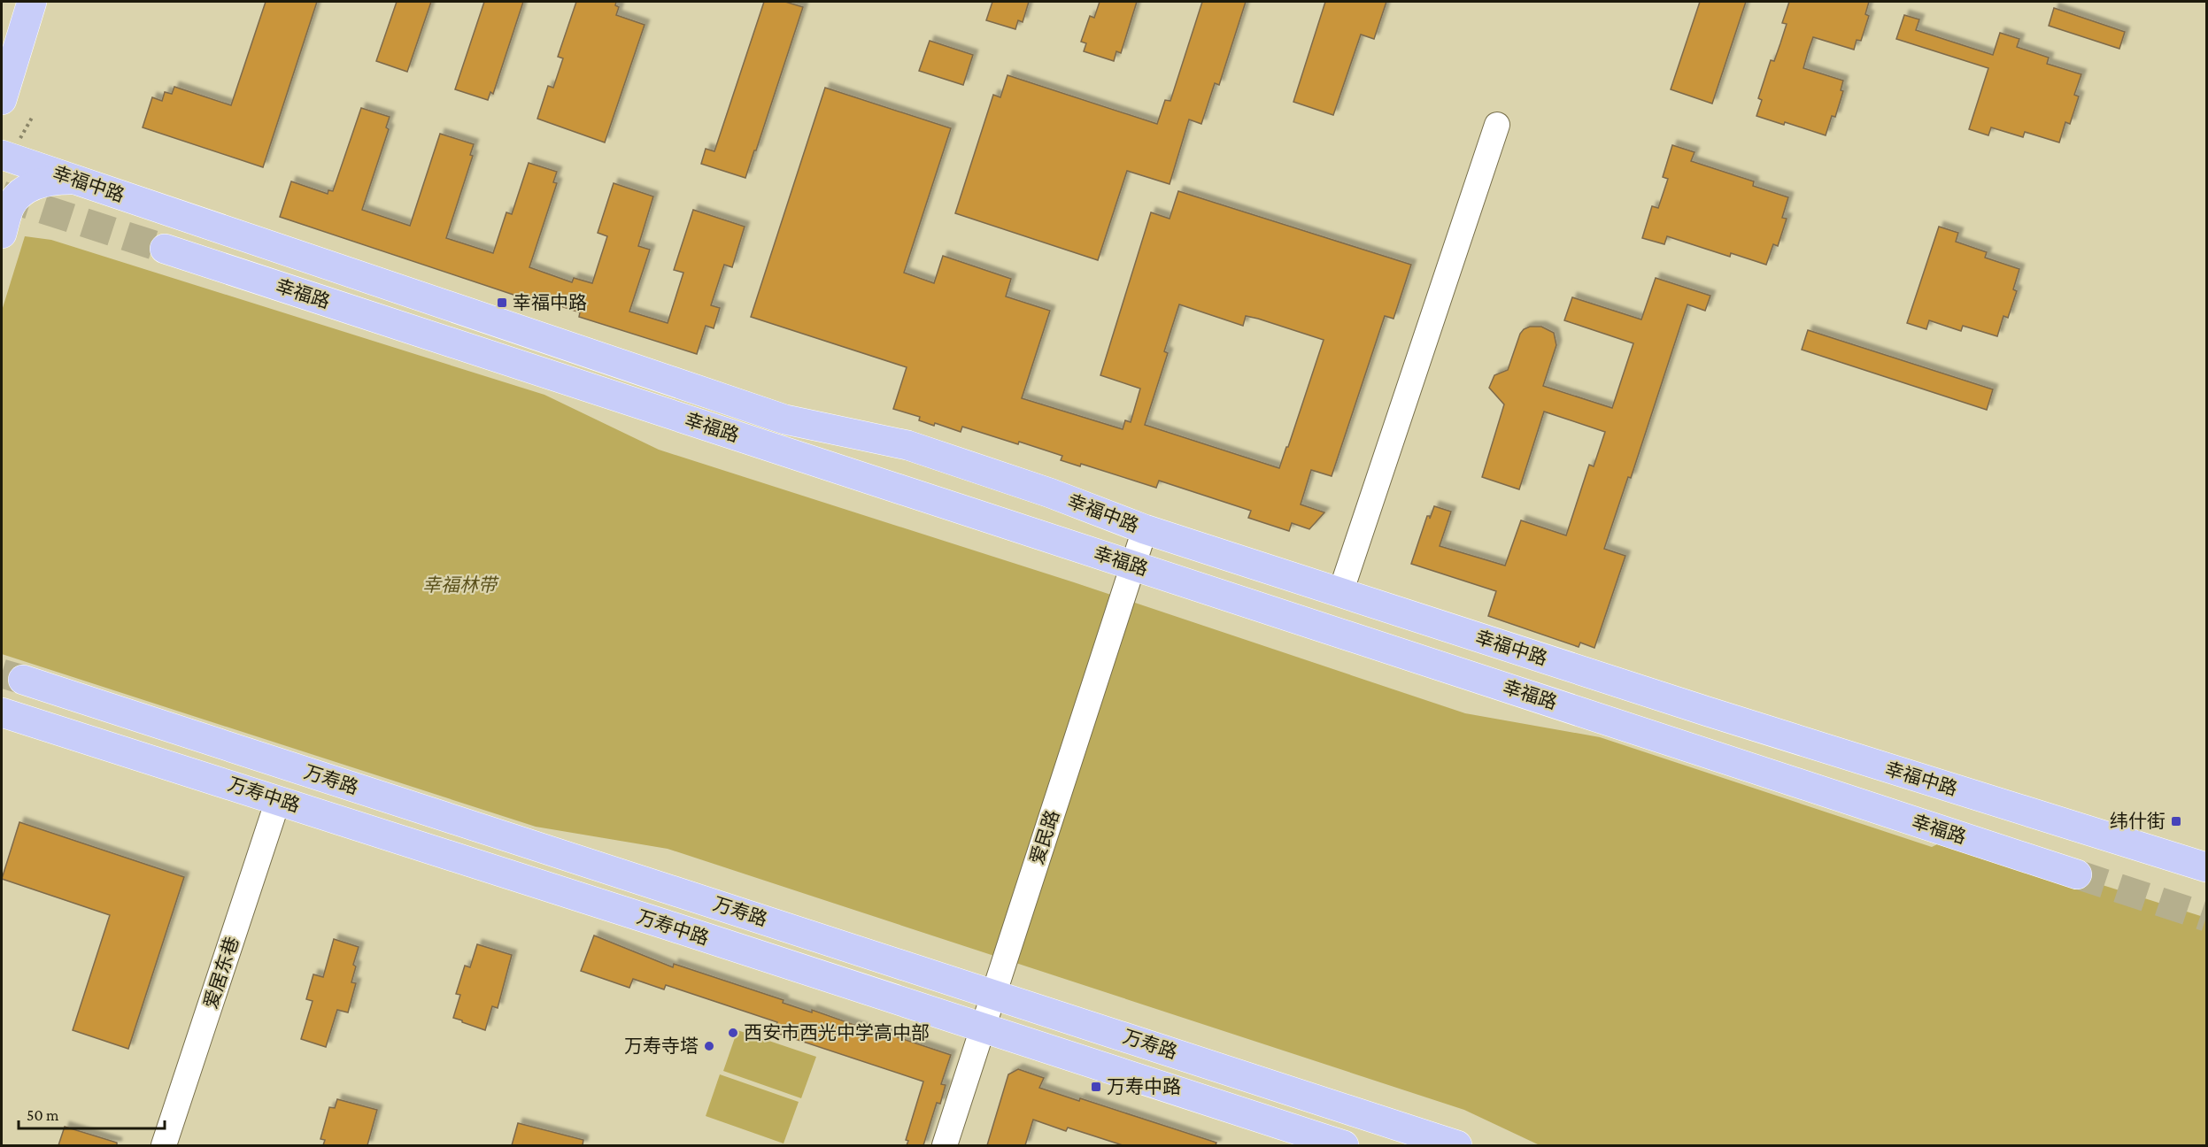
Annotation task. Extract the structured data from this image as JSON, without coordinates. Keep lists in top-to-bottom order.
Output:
{
  "streets": {
    "main road": [
      "幸福中路",
      "幸福路",
      "万寿路",
      "万寿中路"
    ],
    "street": ["爱民路", "爱居东巷"]
  },
  "crossings": [
    ["幸福中路", "爱民路"],
    ["幸福路", "爱民路"],
    ["万寿路", "爱民路"],
    ["万寿中路", "爱民路"],
    ["万寿中路", "爱居东巷"]
  ],
  "parks": ["幸福林带"],
  "places": {
    "transit": ["幸福中路", "纬什街", "万寿中路"],
    "other": ["西安市西光中学高中部", "万寿寺塔"]
  },
  "scale_bar": "50 m"
}
